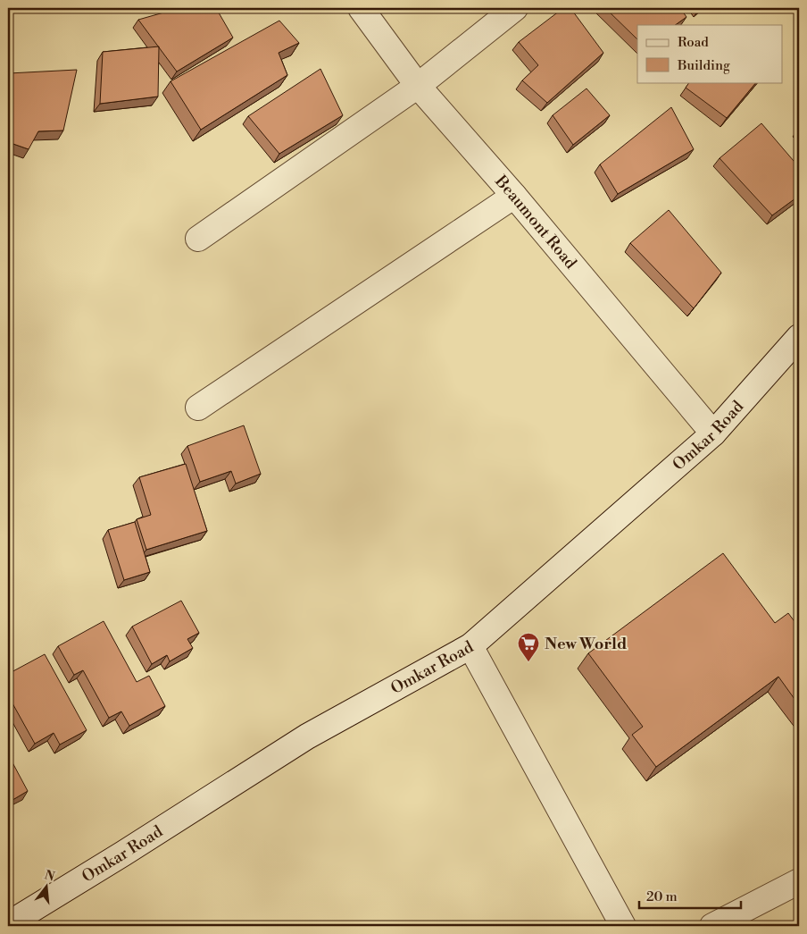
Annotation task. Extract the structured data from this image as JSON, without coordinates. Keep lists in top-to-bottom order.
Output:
{
  "streets": {
    "street": ["Beaumont Road", "Omkar Road"]
  },
  "crossings": [
    ["Beaumont Road", "Omkar Road"]
  ],
  "places": {
    "supermarket": ["New World"]
  },
  "legend": ["Road", "Building"],
  "scale_bar": "20 m",
  "north": "top"
}
